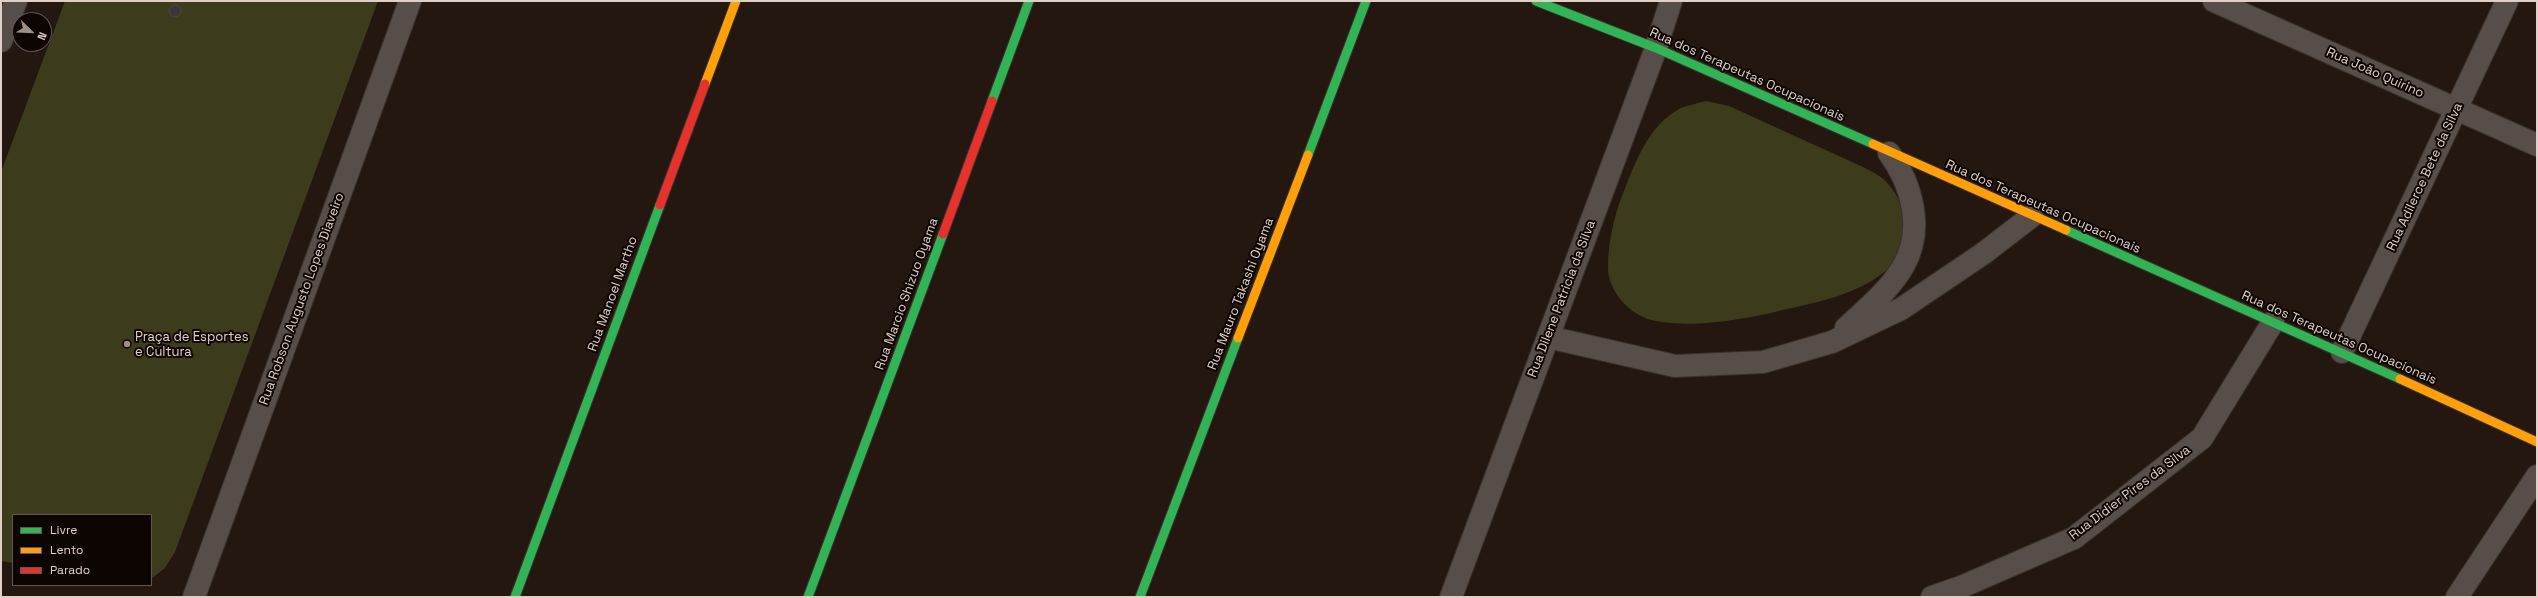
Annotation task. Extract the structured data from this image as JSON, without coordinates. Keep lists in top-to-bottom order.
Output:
{
  "streets": {
    "street": [
      "Rua João Quirino",
      "Rua dos Terapeutas Ocupacionais",
      "Rua Adilerce Bete da Silva",
      "Rua Manoel Martho",
      "Rua Marcio Shizuo Oyama",
      "Rua Mauro Takashi Oyama",
      "Rua Robson Augusto Lopes Diaveiro",
      "Rua Dilene Patricia da Silva",
      "Rua Didier Pires da Silva"
    ]
  },
  "crossings": [
    ["Rua João Quirino", "Rua Adilerce Bete da Silva"],
    ["Rua dos Terapeutas Ocupacionais", "Rua Adilerce Bete da Silva"],
    ["Rua dos Terapeutas Ocupacionais", "Rua Dilene Patricia da Silva"],
    ["Rua dos Terapeutas Ocupacionais", "Rua Didier Pires da Silva"]
  ],
  "places": ["Praça de Esportes e Cultura"],
  "legend": ["Livre", "Lento", "Parado"],
  "north": "bottom right"
}
